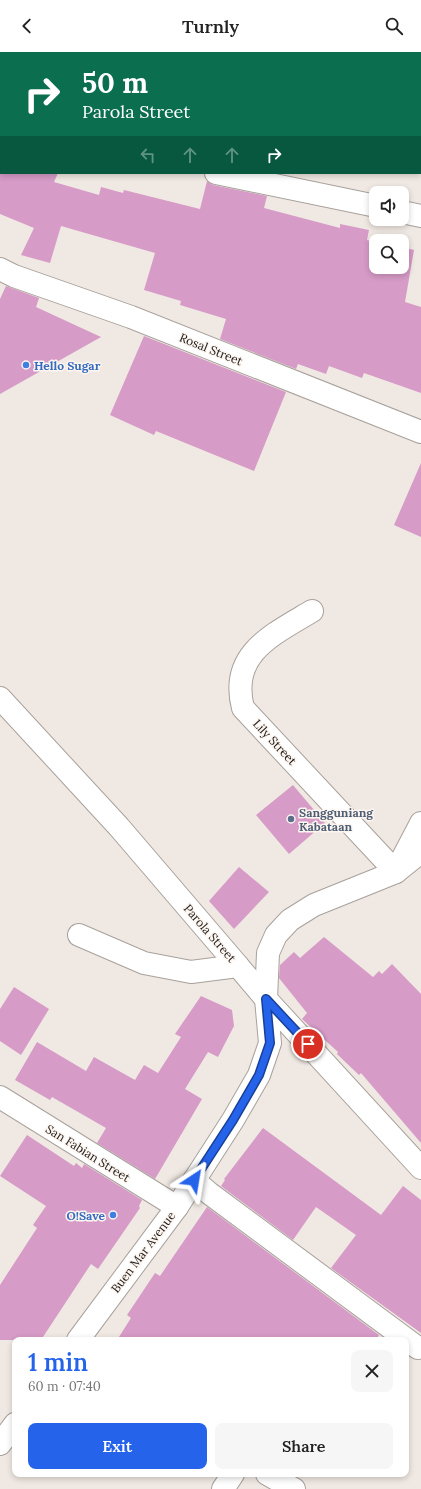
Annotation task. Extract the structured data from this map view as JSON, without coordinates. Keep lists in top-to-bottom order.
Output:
{
  "streets": {
    "street": [
      "Rosal Street",
      "Lily Street",
      "Parola Street",
      "San Fabian Street",
      "Buen Mar Avenue"
    ]
  },
  "crossings": [
    ["Lily Street", "Buen Mar Avenue"],
    ["Parola Street", "Buen Mar Avenue"],
    ["San Fabian Street", "Buen Mar Avenue"]
  ],
  "places": ["Hello Sugar", "Sangguniang Kabataan", "O!Save"],
  "page": {
    "header": "Turnly",
    "turn": ["50 m", "Parola Street"],
    "heading": ["1 min", "60 m · 07:40"],
    "buttons": ["Exit", "Share"]
  }
}
